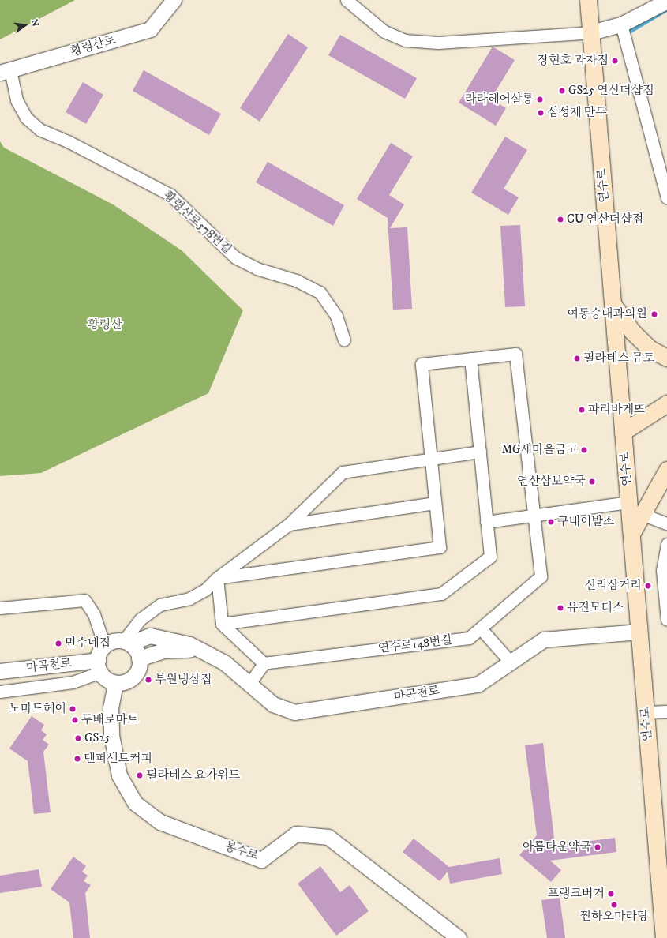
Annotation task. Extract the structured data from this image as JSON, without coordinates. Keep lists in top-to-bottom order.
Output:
{
  "streets": {
    "main road": ["연수로"],
    "street": [
      "황령산로",
      "황령산로578번길",
      "연수로148번길",
      "마곡천로",
      "봉수로"
    ]
  },
  "crossings": [
    ["황령산로", "황령산로578번길"],
    ["연수로", "마곡천로"],
    ["마곡천로", "봉수로"]
  ],
  "parks": ["황령산"],
  "places": [
    "장현호 과자점",
    "GS25 연산더샵점",
    "라라헤어살롱",
    "심성제 만두",
    "CU 연산더샵점",
    "여동승내과의원",
    "필라테스 뮤토",
    "파리바게뜨",
    "MG새마을금고",
    "연산삼보약국",
    "구내이발소",
    "신리삼거리",
    "유진모터스",
    "민수네집",
    "부원냉삼집",
    "노마드헤어",
    "두배로마트",
    "GS25",
    "텐퍼센트커피",
    "필라테스 요가위드",
    "아름다운약국",
    "프랭크버거",
    "찐하오마라탕"
  ],
  "north": "right"
}
